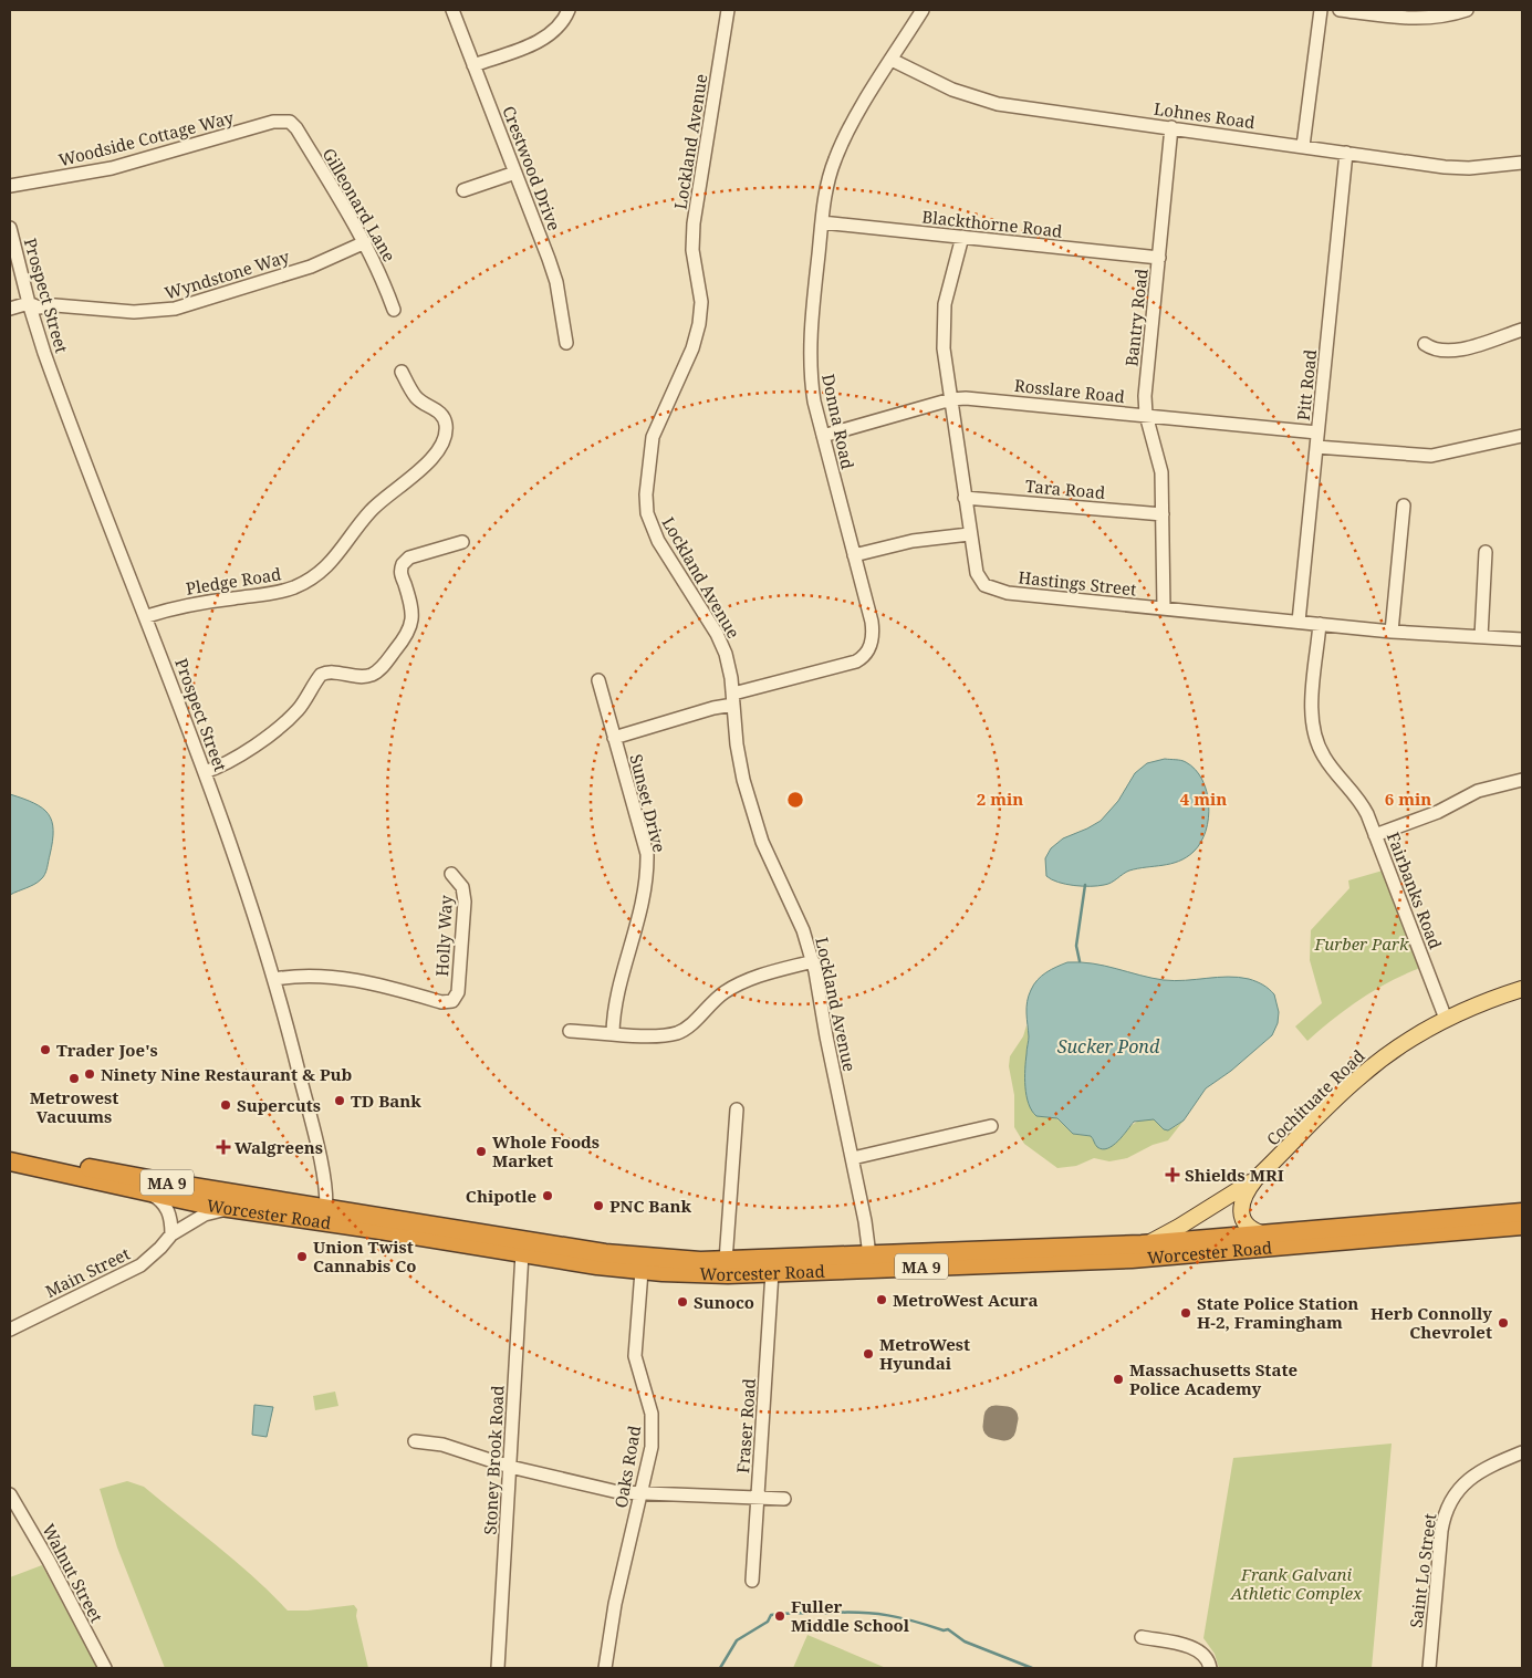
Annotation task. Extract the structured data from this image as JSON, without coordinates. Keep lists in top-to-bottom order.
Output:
{
  "streets": {
    "highway": ["MA 9", "Worcester Road"],
    "main road": ["Cochituate Road"],
    "street": [
      "Lohnes Road",
      "Woodside Cottage Way",
      "Lockland Avenue",
      "Crestwood Drive",
      "Gilleonard Lane",
      "Blackthorne Road",
      "Wyndstone Way",
      "Prospect Street",
      "Bantry Road",
      "Pitt Road",
      "Rosslare Road",
      "Donna Road",
      "Tara Road",
      "Pledge Road",
      "Hastings Street",
      "Sunset Drive",
      "Fairbanks Road",
      "Holly Way",
      "Main Street",
      "Fraser Road",
      "Stoney Brook Road",
      "Oaks Road",
      "Saint Lo Street",
      "Walnut Street"
    ]
  },
  "crossings": [
    ["Lohnes Road", "Bantry Road"],
    ["Lohnes Road", "Pitt Road"],
    ["Lohnes Road", "Donna Road"],
    ["Woodside Cottage Way", "Gilleonard Lane"],
    ["Lockland Avenue", "Donna Road"],
    ["Lockland Avenue", "Worcester Road"],
    ["Gilleonard Lane", "Wyndstone Way"],
    ["Blackthorne Road", "Bantry Road"],
    ["Blackthorne Road", "Donna Road"],
    ["Blackthorne Road", "Hastings Street"],
    ["Wyndstone Way", "Prospect Street"],
    ["Prospect Street", "Pledge Road"],
    ["Prospect Street", "Holly Way"],
    ["Prospect Street", "Worcester Road"],
    ["Bantry Road", "Rosslare Road"],
    ["Bantry Road", "Tara Road"],
    ["Bantry Road", "Hastings Street"],
    ["Pitt Road", "Rosslare Road"],
    ["Pitt Road", "Hastings Street"],
    ["Rosslare Road", "Donna Road"],
    ["Rosslare Road", "Hastings Street"],
    ["Donna Road", "Sunset Drive"],
    ["Tara Road", "Hastings Street"],
    ["Hastings Street", "Fairbanks Road"],
    ["Fairbanks Road", "Cochituate Road"],
    ["Cochituate Road", "Worcester Road"],
    ["Worcester Road", "Main Street"],
    ["Worcester Road", "Fraser Road"],
    ["Worcester Road", "Stoney Brook Road"],
    ["Worcester Road", "Oaks Road"]
  ],
  "water": ["Sucker Pond"],
  "parks": ["Furber Park", "Frank Galvani Athletic Complex"],
  "places": {
    "other": [
      "Trader Joe's",
      "Ninety Nine Restaurant & Pub",
      "Metrowest Vacuums",
      "TD Bank",
      "Supercuts",
      "Whole Foods Market",
      "Chipotle",
      "PNC Bank",
      "Union Twist Cannabis Co",
      "MetroWest Acura",
      "Sunoco",
      "State Police Station H-2, Framingham",
      "Herb Connolly Chevrolet",
      "MetroWest Hyundai",
      "Massachusetts State Police Academy",
      "Fuller Middle School"
    ],
    "health": ["Walgreens", "Shields MRI"]
  },
  "rings": ["2 min", "4 min", "6 min"]
}
